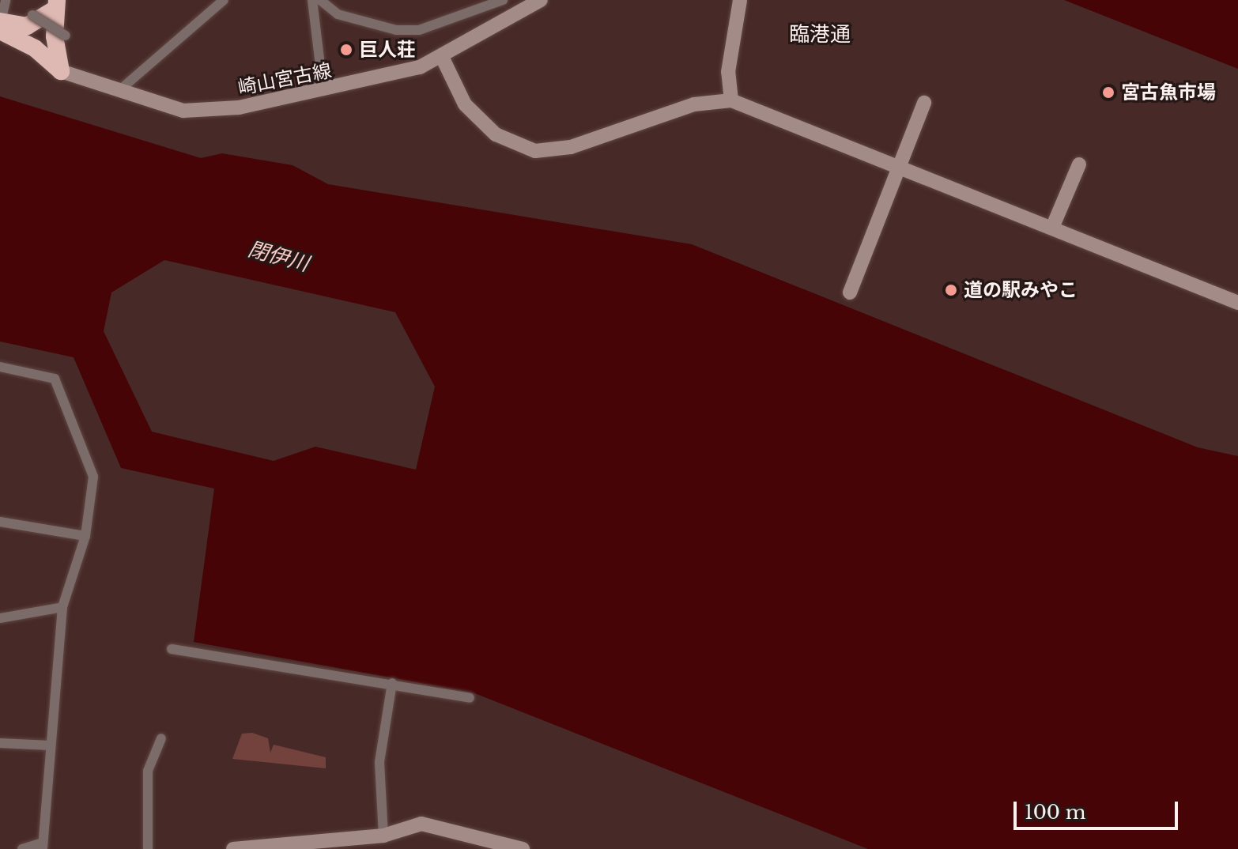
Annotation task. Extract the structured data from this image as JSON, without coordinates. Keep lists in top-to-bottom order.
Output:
{
  "streets": {
    "street": ["崎山宮古線"]
  },
  "districts": ["臨港通"],
  "water": ["閉伊川"],
  "places": ["巨人荘", "宮古魚市場", "道の駅みやこ"],
  "scale_bar": "100 m"
}
